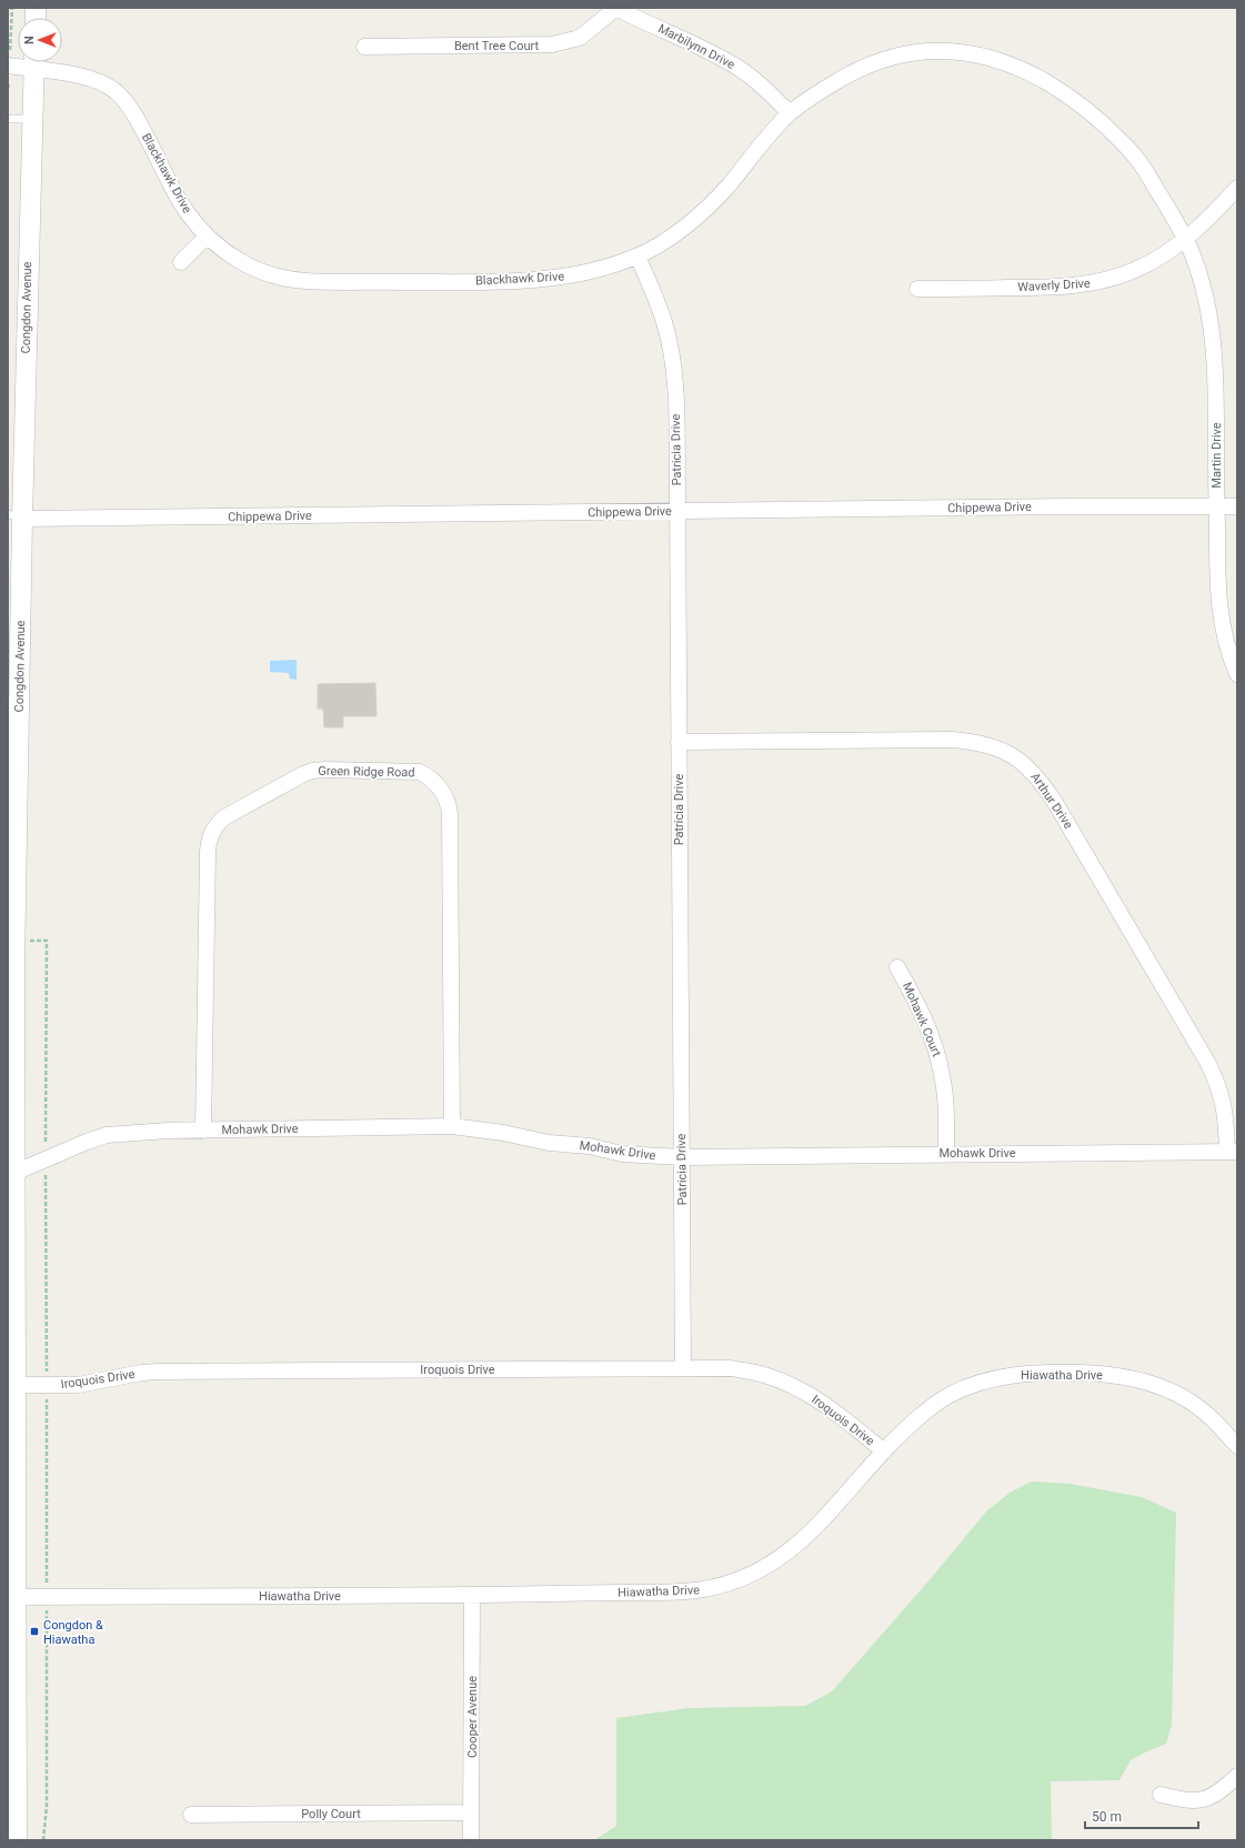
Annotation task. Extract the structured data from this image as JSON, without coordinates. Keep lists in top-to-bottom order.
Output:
{
  "streets": {
    "street": [
      "Bent Tree Court",
      "Marbilynn Drive",
      "Blackhawk Drive",
      "Waverly Drive",
      "Congdon Avenue",
      "Patricia Drive",
      "Martin Drive",
      "Chippewa Drive",
      "Green Ridge Road",
      "Arthur Drive",
      "Mohawk Court",
      "Mohawk Drive",
      "Iroquois Drive",
      "Hiawatha Drive",
      "Cooper Avenue",
      "Polly Court"
    ]
  },
  "crossings": [
    ["Bent Tree Court", "Marbilynn Drive"],
    ["Marbilynn Drive", "Blackhawk Drive"],
    ["Blackhawk Drive", "Waverly Drive"],
    ["Blackhawk Drive", "Patricia Drive"],
    ["Blackhawk Drive", "Martin Drive"],
    ["Waverly Drive", "Martin Drive"],
    ["Congdon Avenue", "Chippewa Drive"],
    ["Congdon Avenue", "Mohawk Drive"],
    ["Congdon Avenue", "Iroquois Drive"],
    ["Congdon Avenue", "Hiawatha Drive"],
    ["Patricia Drive", "Chippewa Drive"],
    ["Patricia Drive", "Arthur Drive"],
    ["Patricia Drive", "Mohawk Drive"],
    ["Patricia Drive", "Iroquois Drive"],
    ["Martin Drive", "Chippewa Drive"],
    ["Green Ridge Road", "Mohawk Drive"],
    ["Arthur Drive", "Mohawk Drive"],
    ["Mohawk Court", "Mohawk Drive"],
    ["Iroquois Drive", "Hiawatha Drive"],
    ["Hiawatha Drive", "Cooper Avenue"],
    ["Cooper Avenue", "Polly Court"]
  ],
  "places": {
    "transit": ["Congdon & Hiawatha"]
  },
  "scale_bar": "50 m",
  "north": "left"
}
